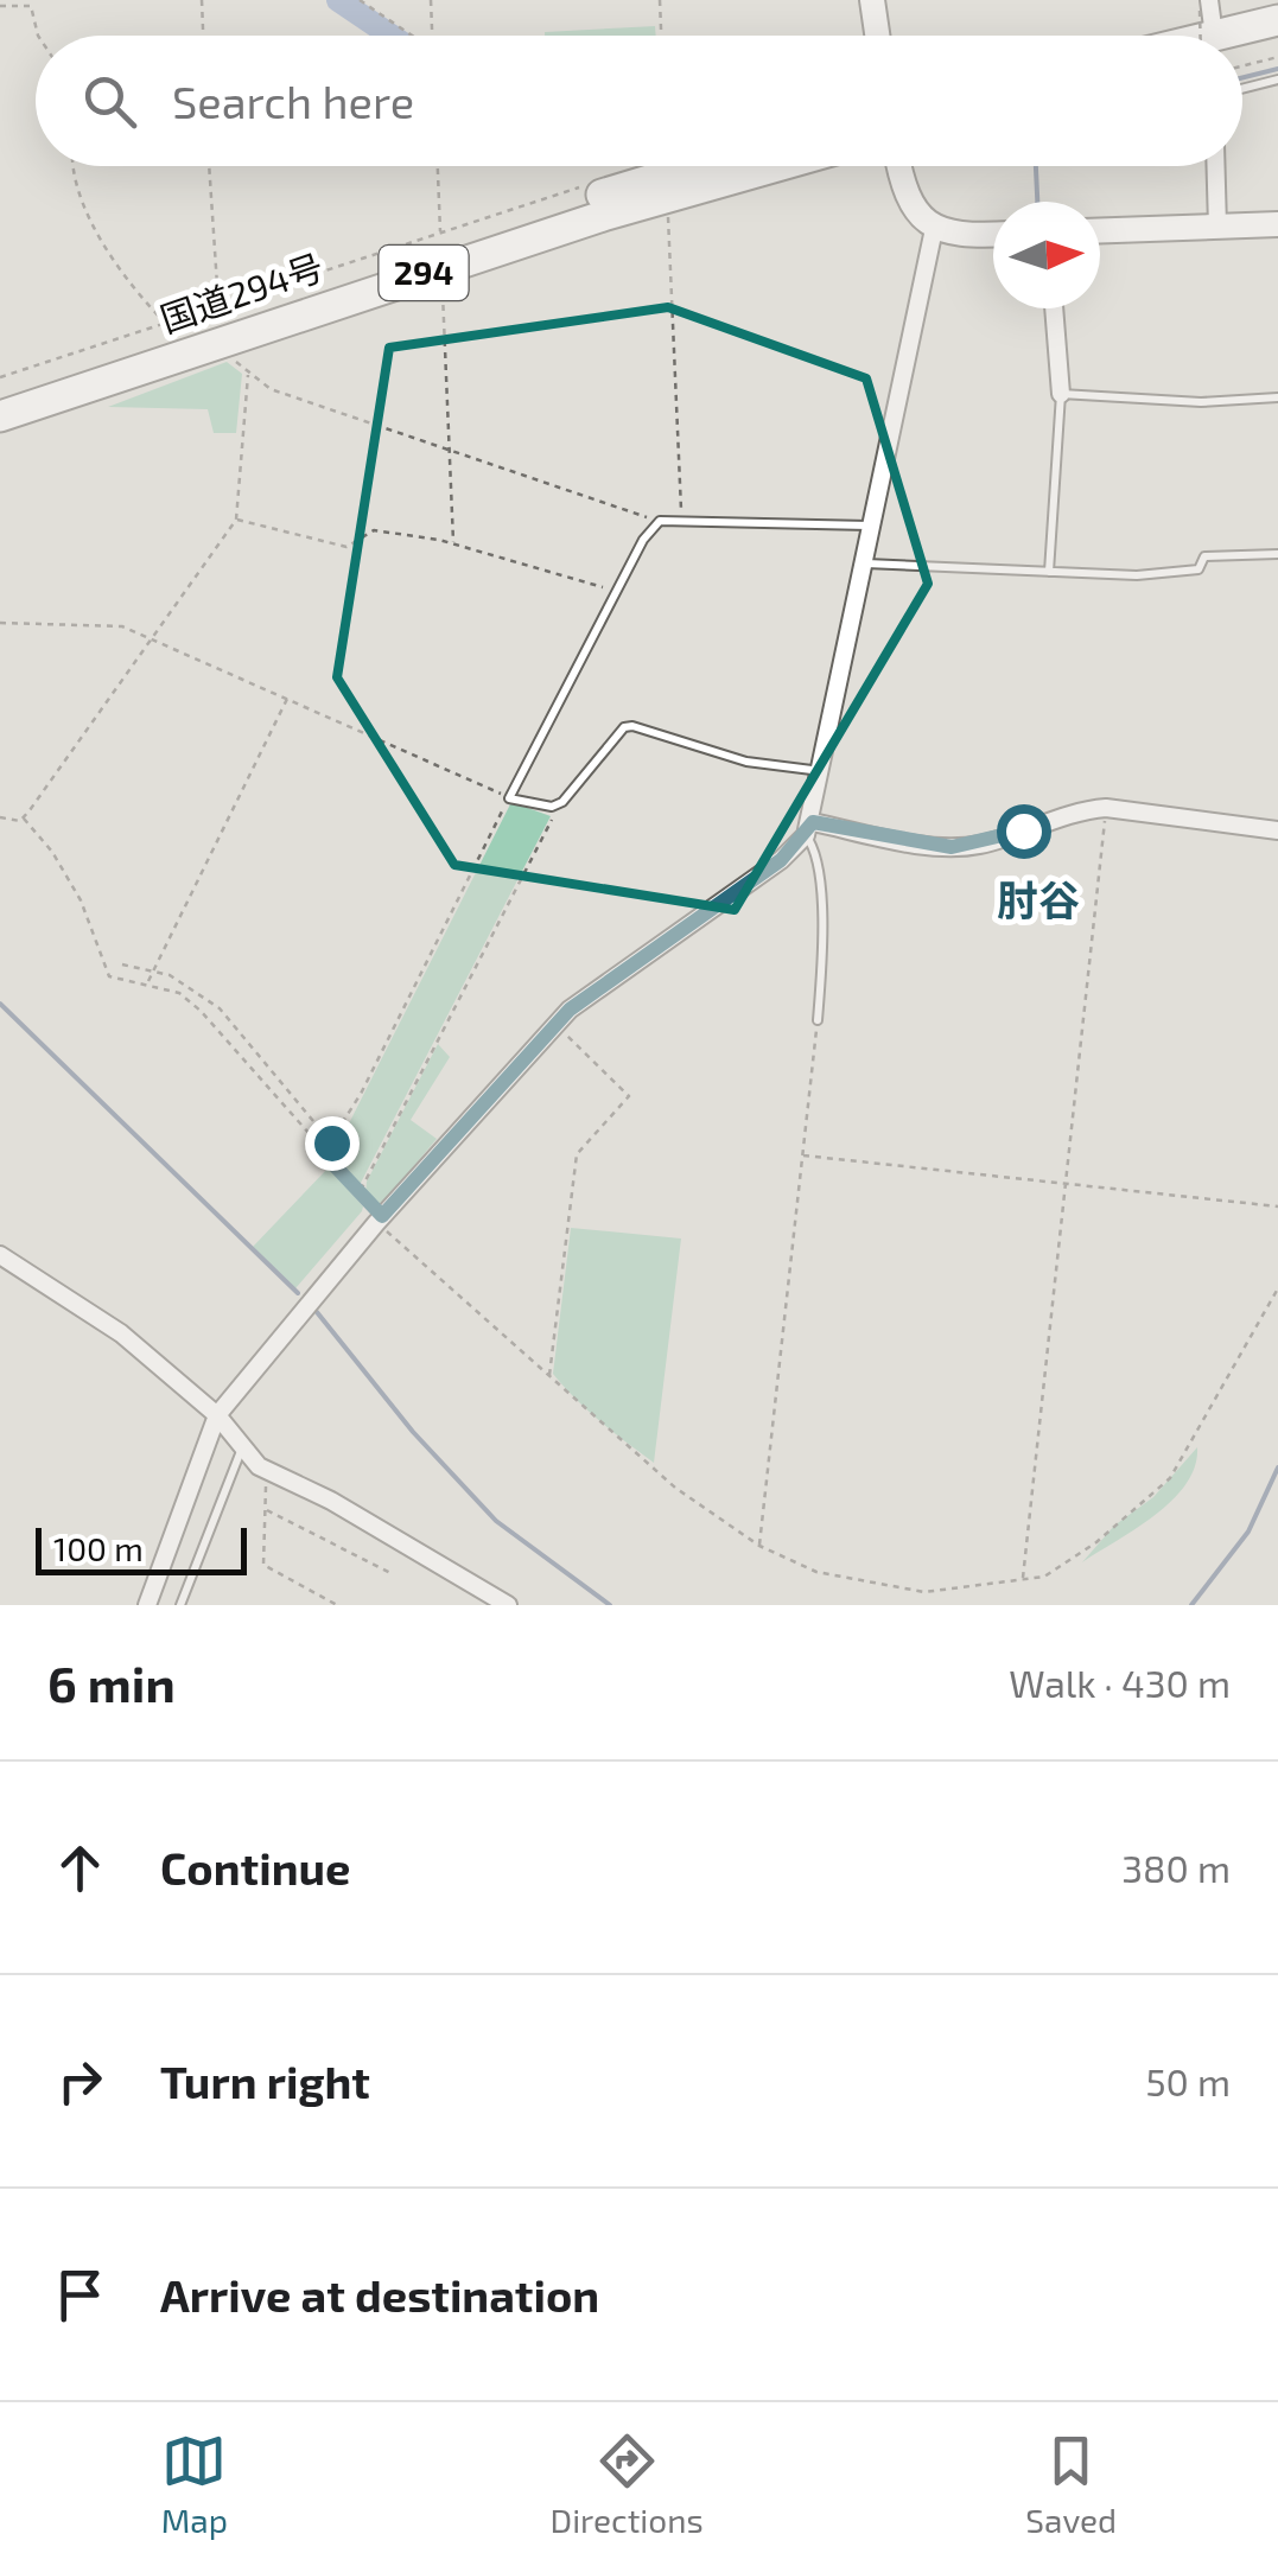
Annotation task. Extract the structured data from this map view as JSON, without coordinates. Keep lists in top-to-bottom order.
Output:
{
  "streets": {
    "highway": ["294", "国道294号"]
  },
  "districts": ["肘谷"],
  "scale_bar": "100 m",
  "north": "right",
  "page": {
    "search": "Search here",
    "scale": "100 m",
    "heading": ["6 min", "Walk · 430 m"],
    "list": [
      ["Continue", "380 m"],
      ["Turn right", "50 m"],
      "Arrive at destination"
    ],
    "nav": ["Map", "Directions", "Saved"]
  }
}
